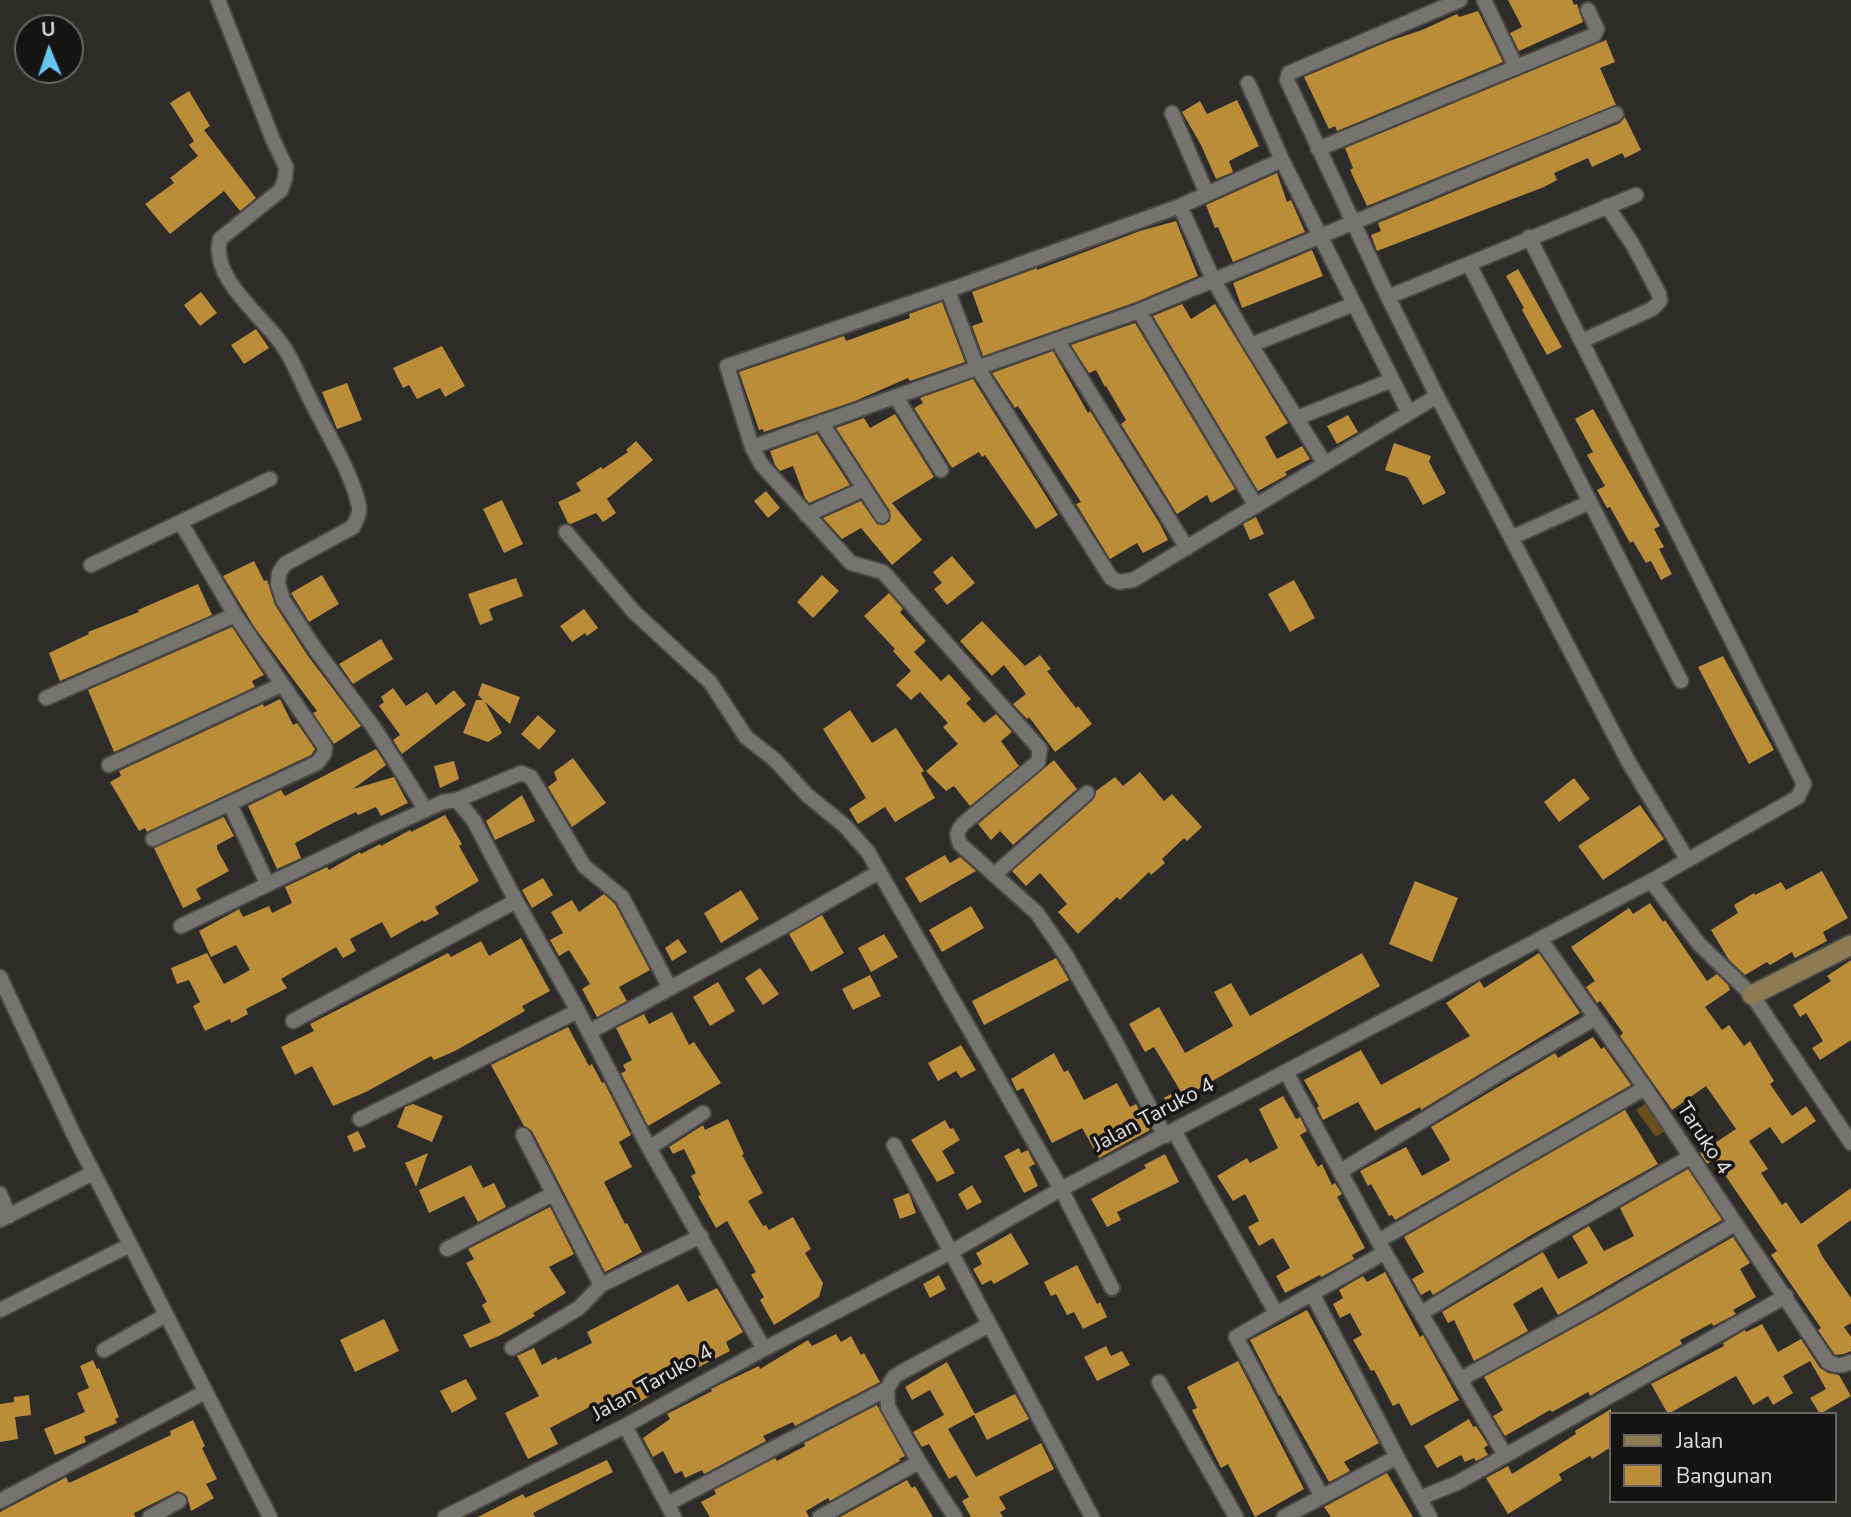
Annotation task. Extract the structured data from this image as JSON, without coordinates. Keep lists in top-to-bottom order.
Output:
{
  "streets": {
    "street": ["Jalan Taruko 4", "Taruko 4"]
  },
  "crossings": [
    ["Jalan Taruko 4", "Taruko 4"]
  ],
  "legend": ["Jalan", "Bangunan"],
  "north": "top"
}
